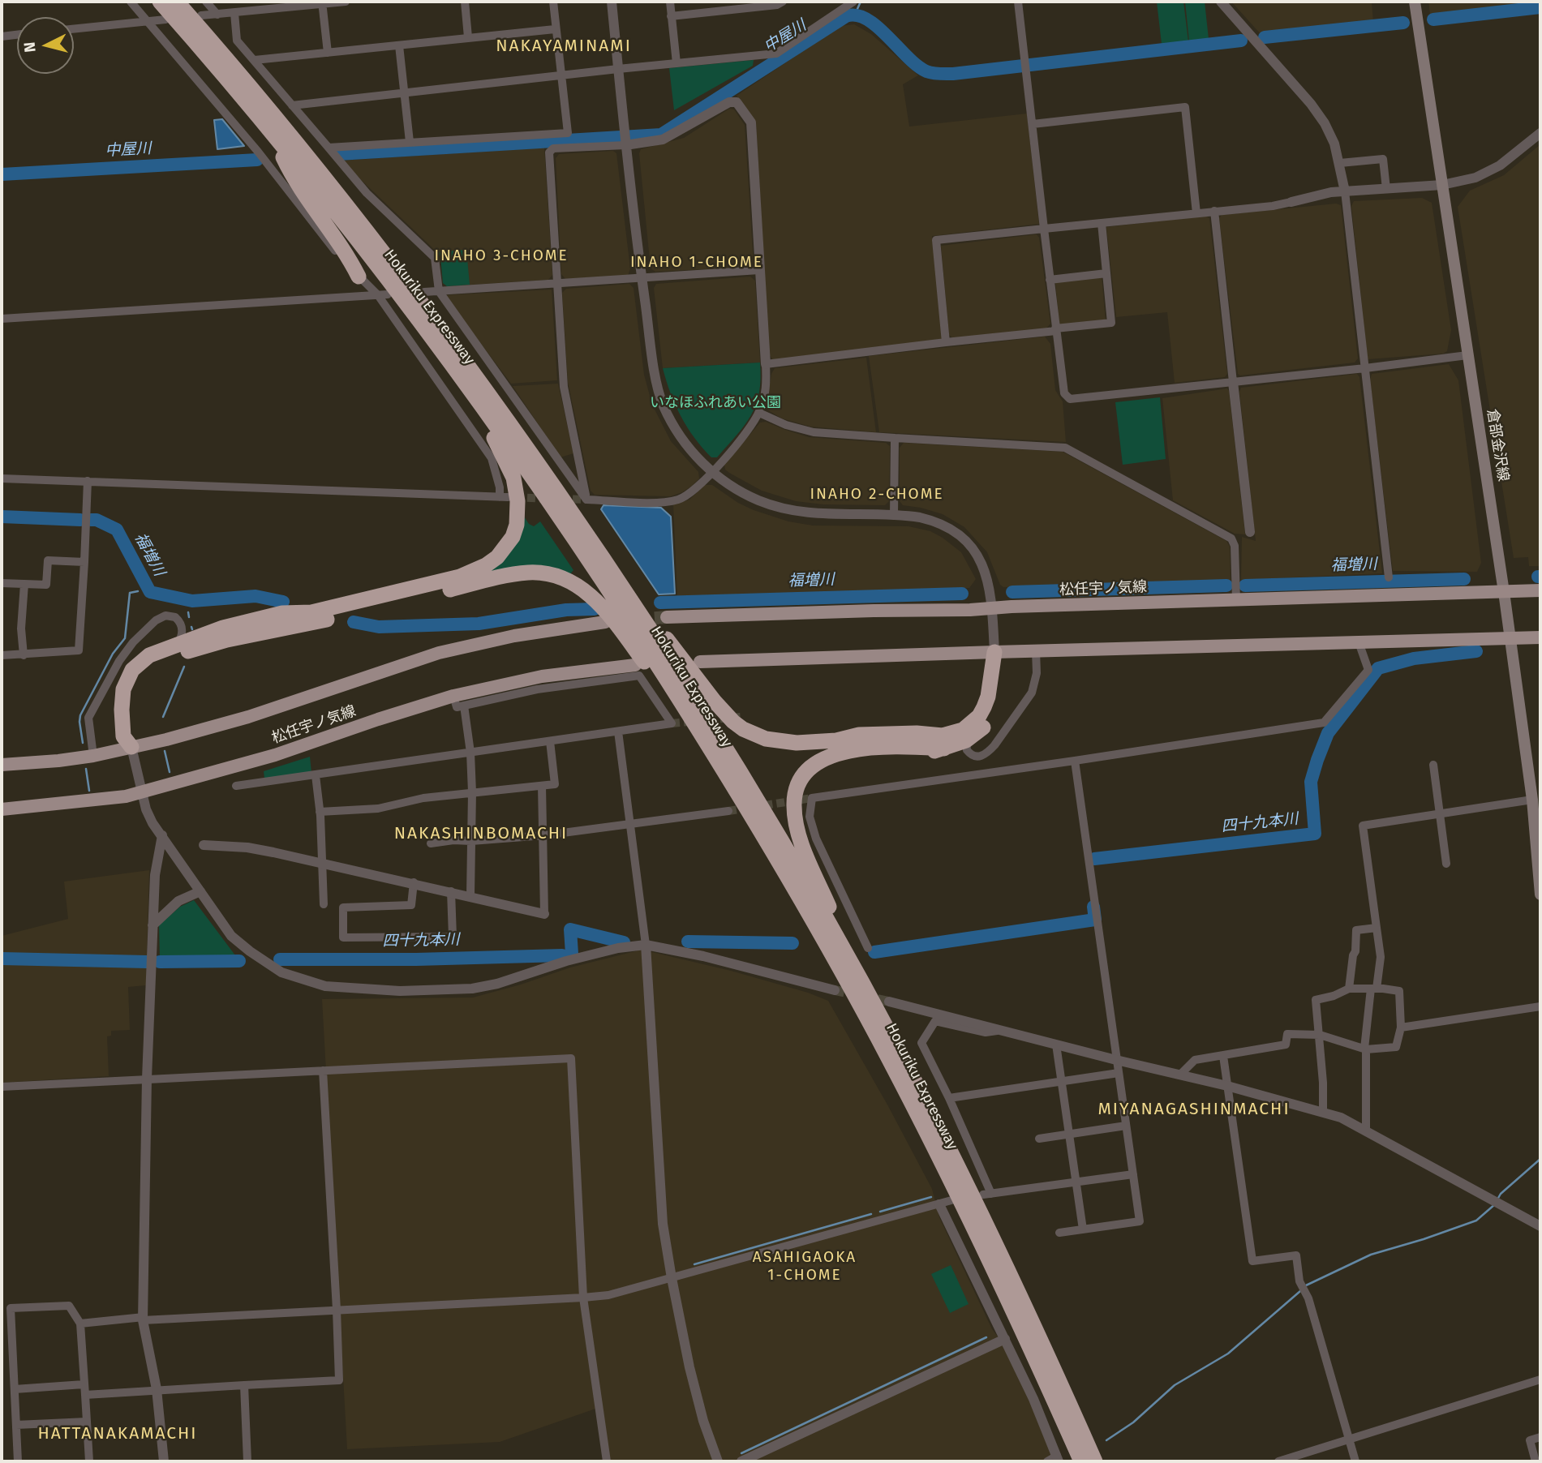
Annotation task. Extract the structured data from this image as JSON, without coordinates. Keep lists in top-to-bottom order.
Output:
{
  "streets": {
    "highway": ["Hokuriku Expressway"],
    "main road": ["倉部金沢線", "松任宇ノ気線"]
  },
  "crossings": [
    ["倉部金沢線", "松任宇ノ気線"]
  ],
  "districts": [
    "NAKAYAMINAMI",
    "INAHO 3-CHOME",
    "INAHO 1-CHOME",
    "INAHO 2-CHOME",
    "NAKASHINBOMACHI",
    "MIYANAGASHINMACHI",
    "ASAHIGAOKA 1-CHOME",
    "HATTANAKAMACHI"
  ],
  "water": ["中屋川", "福増川", "四十九本川"],
  "parks": ["いなほふれあい公園"],
  "north": "left"
}
